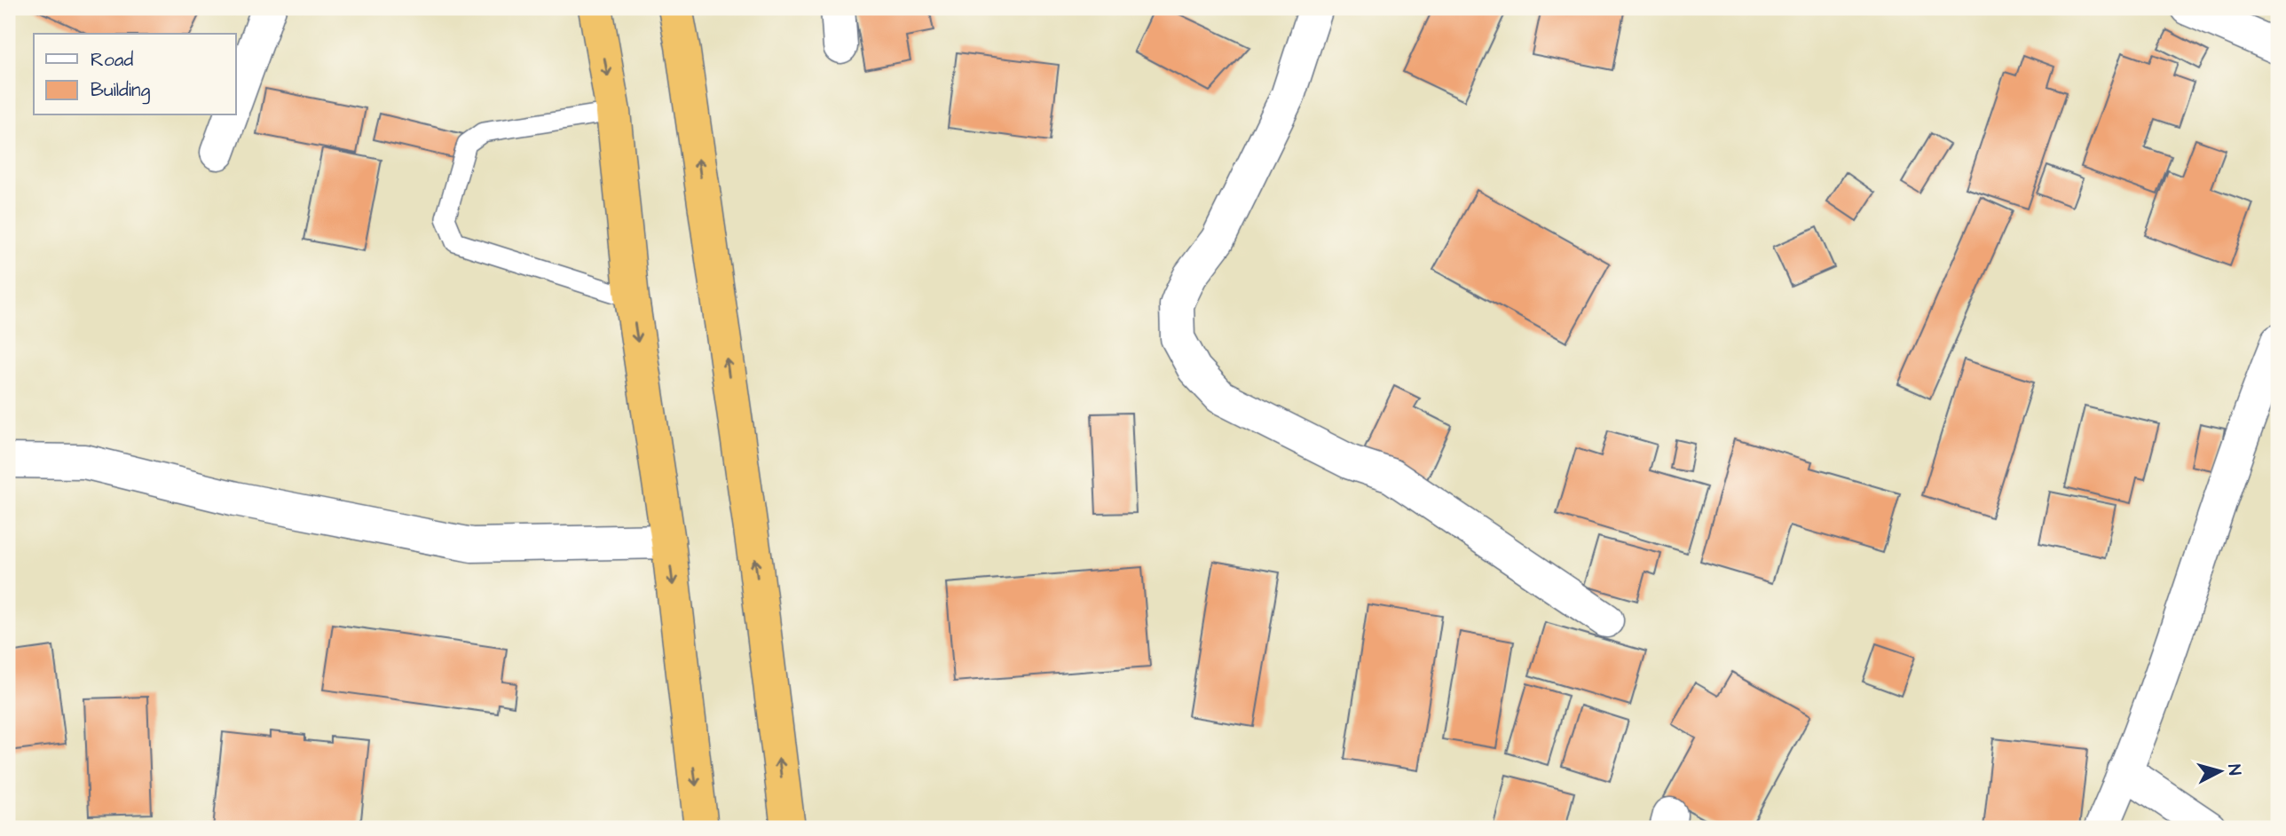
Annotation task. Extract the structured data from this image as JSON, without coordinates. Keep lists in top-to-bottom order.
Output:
{
  "legend": ["Road", "Building"],
  "north": "right"
}
